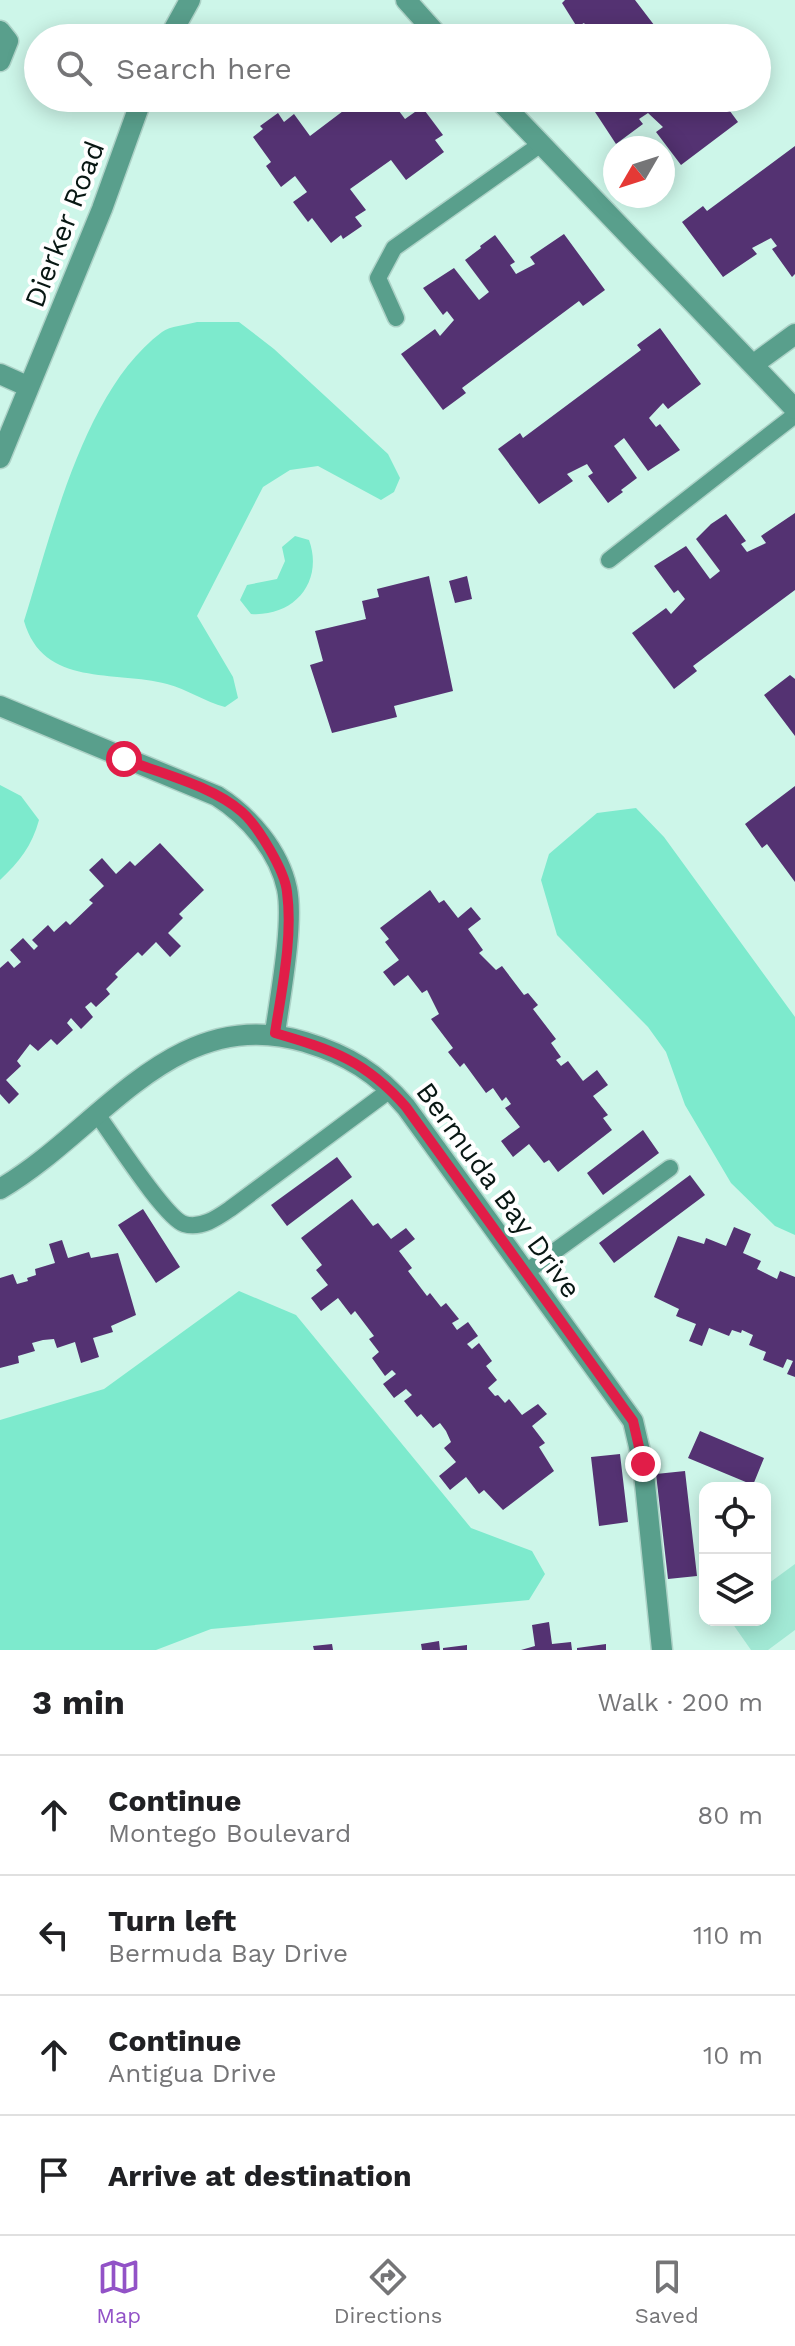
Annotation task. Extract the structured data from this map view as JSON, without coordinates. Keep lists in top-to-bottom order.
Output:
{
  "streets": {
    "street": ["Dierker Road", "Bermuda Bay Drive"]
  },
  "north": "bottom left",
  "page": {
    "search": "Search here",
    "heading": ["3 min", "Walk · 200 m"],
    "list": [
      ["Continue", "Montego Boulevard", "80 m"],
      ["Turn left", "Bermuda Bay Drive", "110 m"],
      ["Continue", "Antigua Drive", "10 m"],
      "Arrive at destination"
    ],
    "nav": ["Map", "Directions", "Saved"]
  }
}
